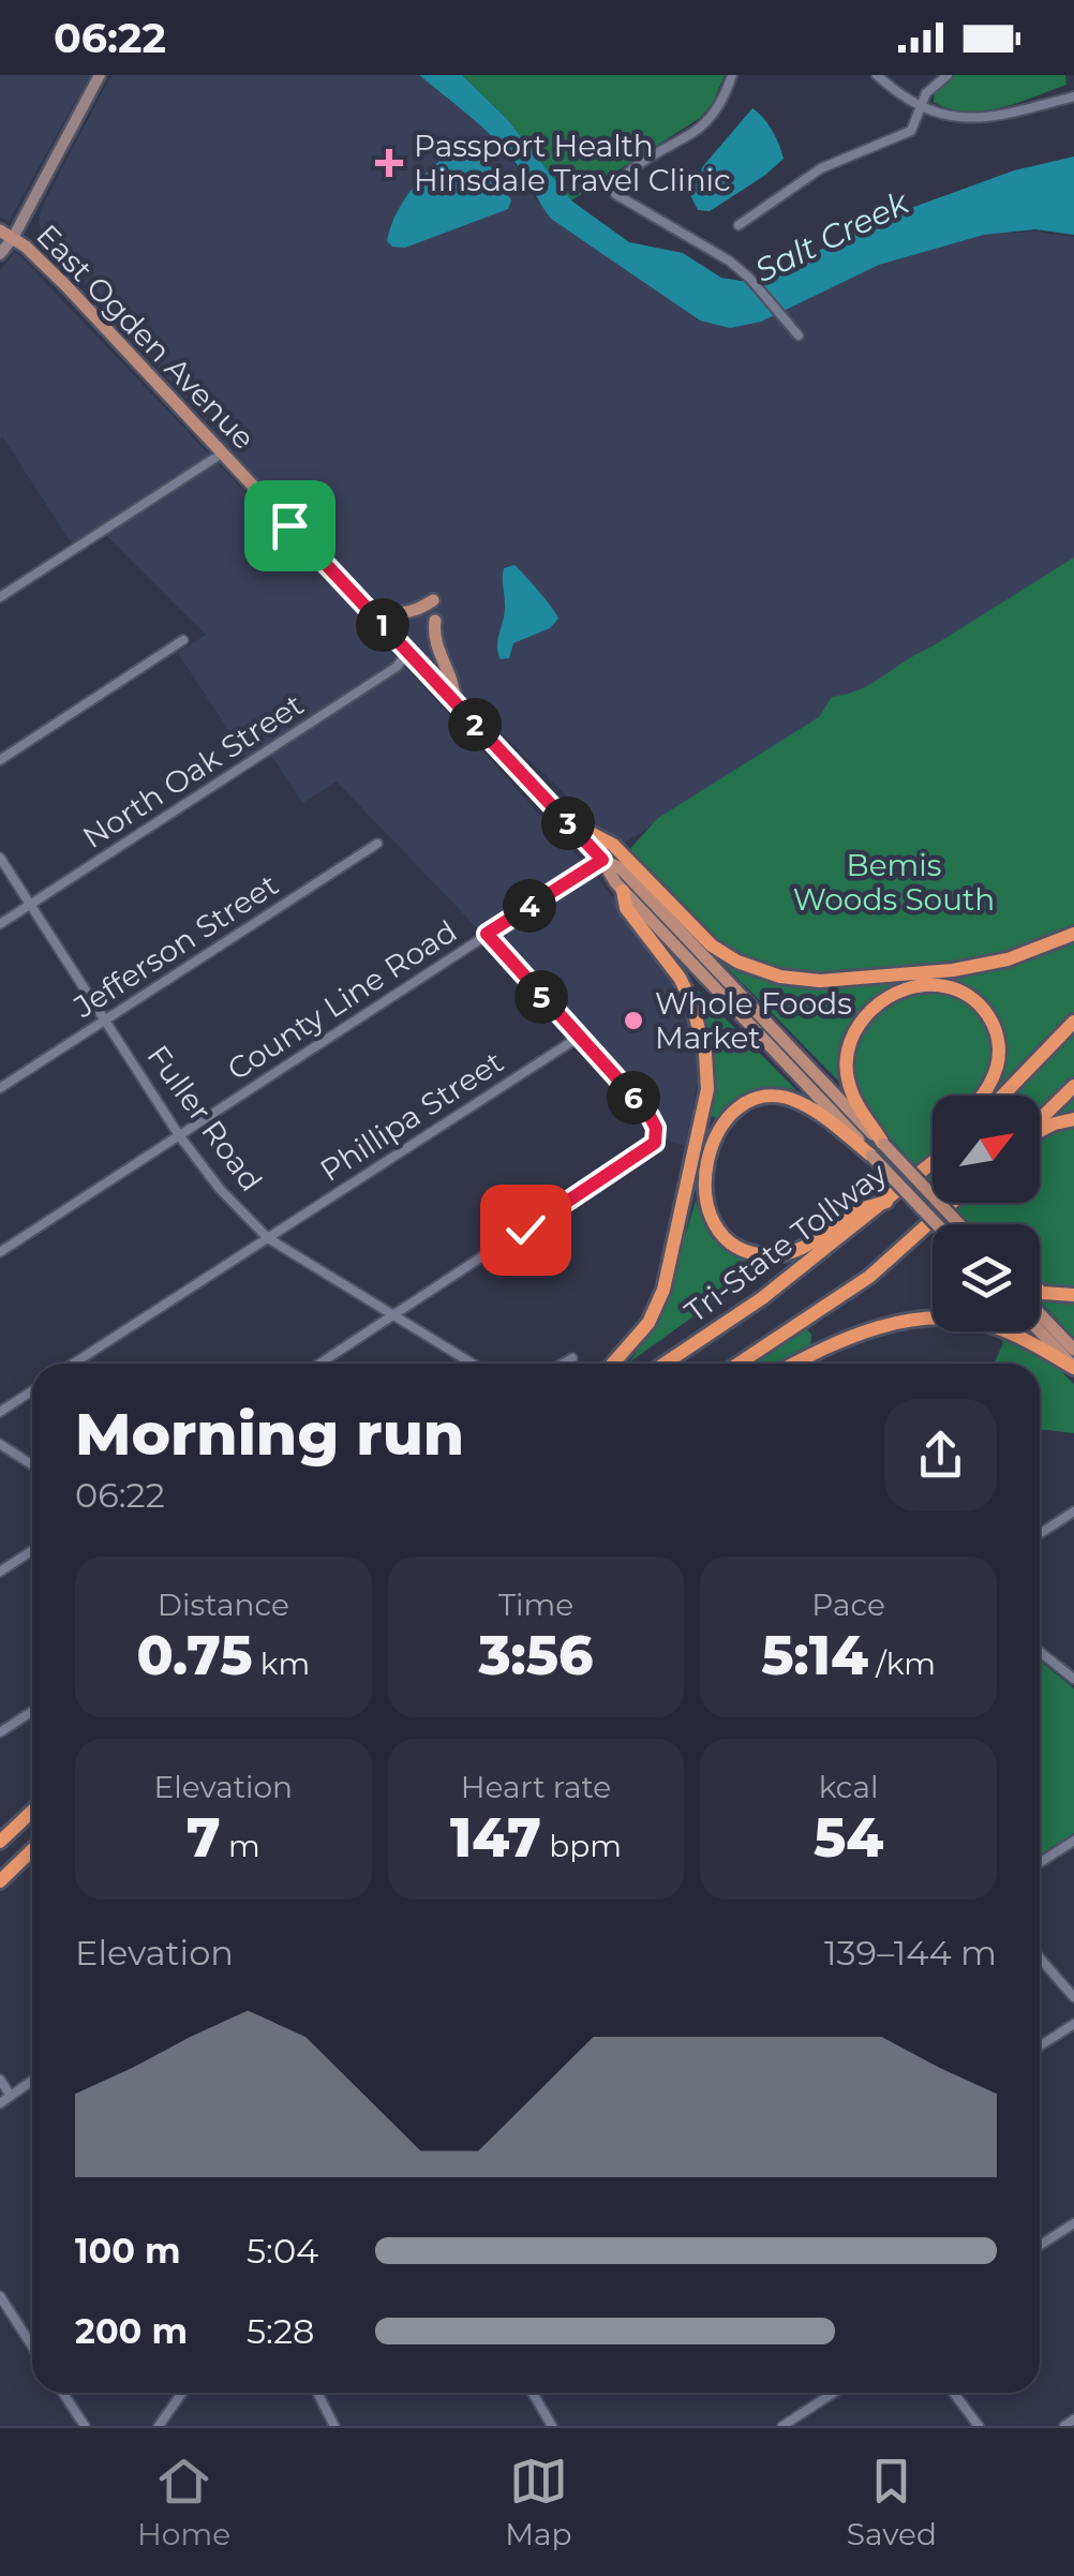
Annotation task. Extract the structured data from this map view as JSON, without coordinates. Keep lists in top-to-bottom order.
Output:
{
  "streets": {
    "highway": ["Tri-State Tollway"],
    "main road": ["East Ogden Avenue"],
    "street": [
      "North Oak Street",
      "Jefferson Street",
      "County Line Road",
      "Phillipa Street",
      "Fuller Road"
    ]
  },
  "crossings": [
    ["East Ogden Avenue", "North Oak Street"],
    ["East Ogden Avenue", "County Line Road"],
    ["North Oak Street", "Fuller Road"],
    ["Jefferson Street", "Fuller Road"],
    ["County Line Road", "Fuller Road"],
    ["Phillipa Street", "Fuller Road"]
  ],
  "water": ["Salt Creek"],
  "parks": ["Bemis Woods South"],
  "places": {
    "health": ["Passport Health Hinsdale Travel Clinic"],
    "other": ["Whole Foods Market"]
  },
  "north": "top right",
  "page": {
    "status": "06:22",
    "pins": [
      "1",
      "2",
      "3",
      "4",
      "5",
      "6"
    ],
    "heading": ["Morning run", "06:22"],
    "stats": [
      ["Distance", "0.75 km"],
      ["Time", "3:56"],
      ["Pace", "5:14 /km"],
      ["Elevation", "7 m"],
      ["Heart rate", "147 bpm"],
      ["kcal", "54"]
    ],
    "chart": ["Elevation", "139–144 m"],
    "list": [
      {
        "name": "100 m",
        "note": "5:04"
      },
      {
        "name": "200 m",
        "note": "5:28"
      }
    ],
    "tabs": ["Home", "Map", "Saved"]
  }
}
